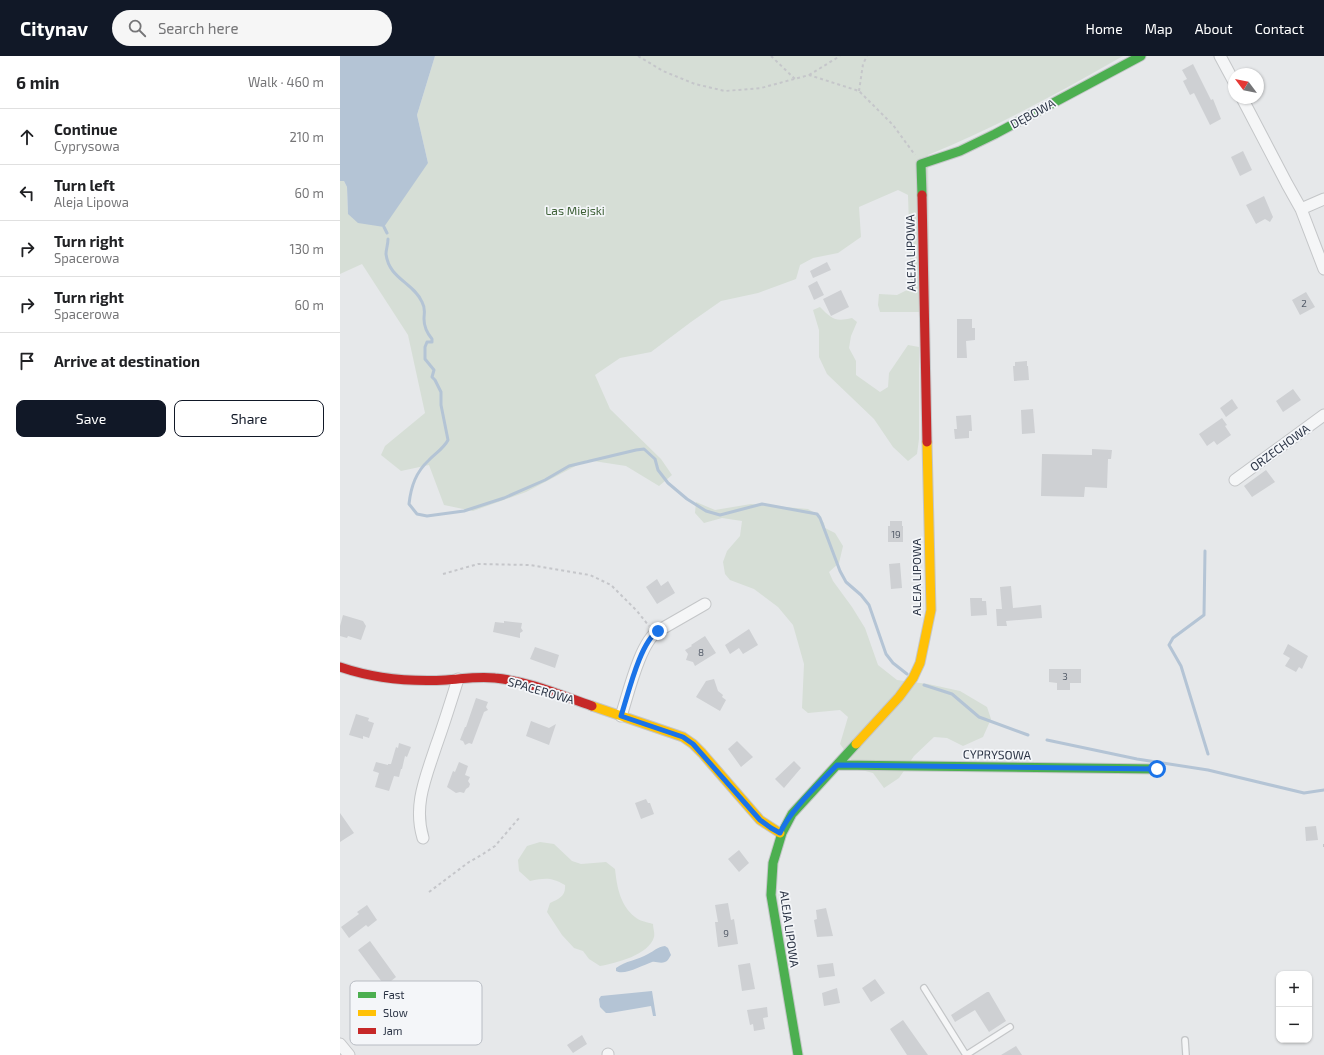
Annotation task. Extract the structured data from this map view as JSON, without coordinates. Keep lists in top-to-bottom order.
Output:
{
  "streets": {
    "street": [
      "DĘBOWA",
      "ALEJA LIPOWA",
      "ORZECHOWA",
      "SPACEROWA",
      "CYPRYSOWA"
    ]
  },
  "crossings": [
    ["DĘBOWA", "ALEJA LIPOWA"],
    ["ALEJA LIPOWA", "SPACEROWA"],
    ["ALEJA LIPOWA", "CYPRYSOWA"]
  ],
  "parks": ["Las Miejski"],
  "house_numbers": [
    "2",
    "19",
    "8",
    "3",
    "9"
  ],
  "legend": ["Fast", "Slow", "Jam"],
  "north": "top left",
  "page": {
    "header": "Citynav",
    "search": "Search here",
    "nav": [
      "Home",
      "Map",
      "About",
      "Contact"
    ],
    "heading": ["6 min", "Walk · 460 m"],
    "list": [
      ["Continue", "Cyprysowa", "210 m"],
      ["Turn left", "Aleja Lipowa", "60 m"],
      ["Turn right", "Spacerowa", "130 m"],
      ["Turn right", "Spacerowa", "60 m"],
      "Arrive at destination"
    ],
    "buttons": ["Save", "Share"],
    "map_buttons": ["+", "−"]
  }
}
